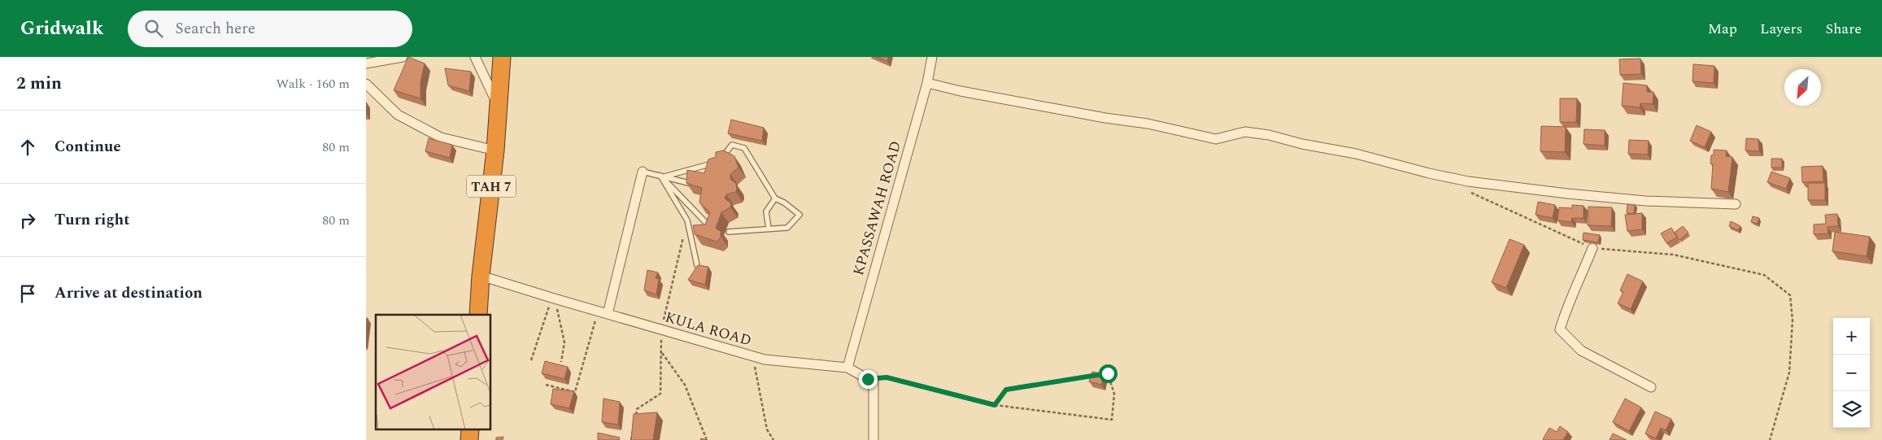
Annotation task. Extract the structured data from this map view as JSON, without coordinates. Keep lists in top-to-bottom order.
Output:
{
  "streets": {
    "highway": ["TAH 7"],
    "street": ["KPASSAWAH ROAD", "KULA ROAD"]
  },
  "crossings": [
    ["TAH 7", "KULA ROAD"],
    ["KPASSAWAH ROAD", "KULA ROAD"]
  ],
  "north": "bottom left",
  "page": {
    "header": "Gridwalk",
    "search": "Search here",
    "nav": ["Map", "Layers", "Share"],
    "heading": ["2 min", "Walk · 160 m"],
    "list": [
      ["Continue", "80 m"],
      ["Turn right", "80 m"],
      "Arrive at destination"
    ],
    "map_buttons": ["+", "−"]
  }
}
